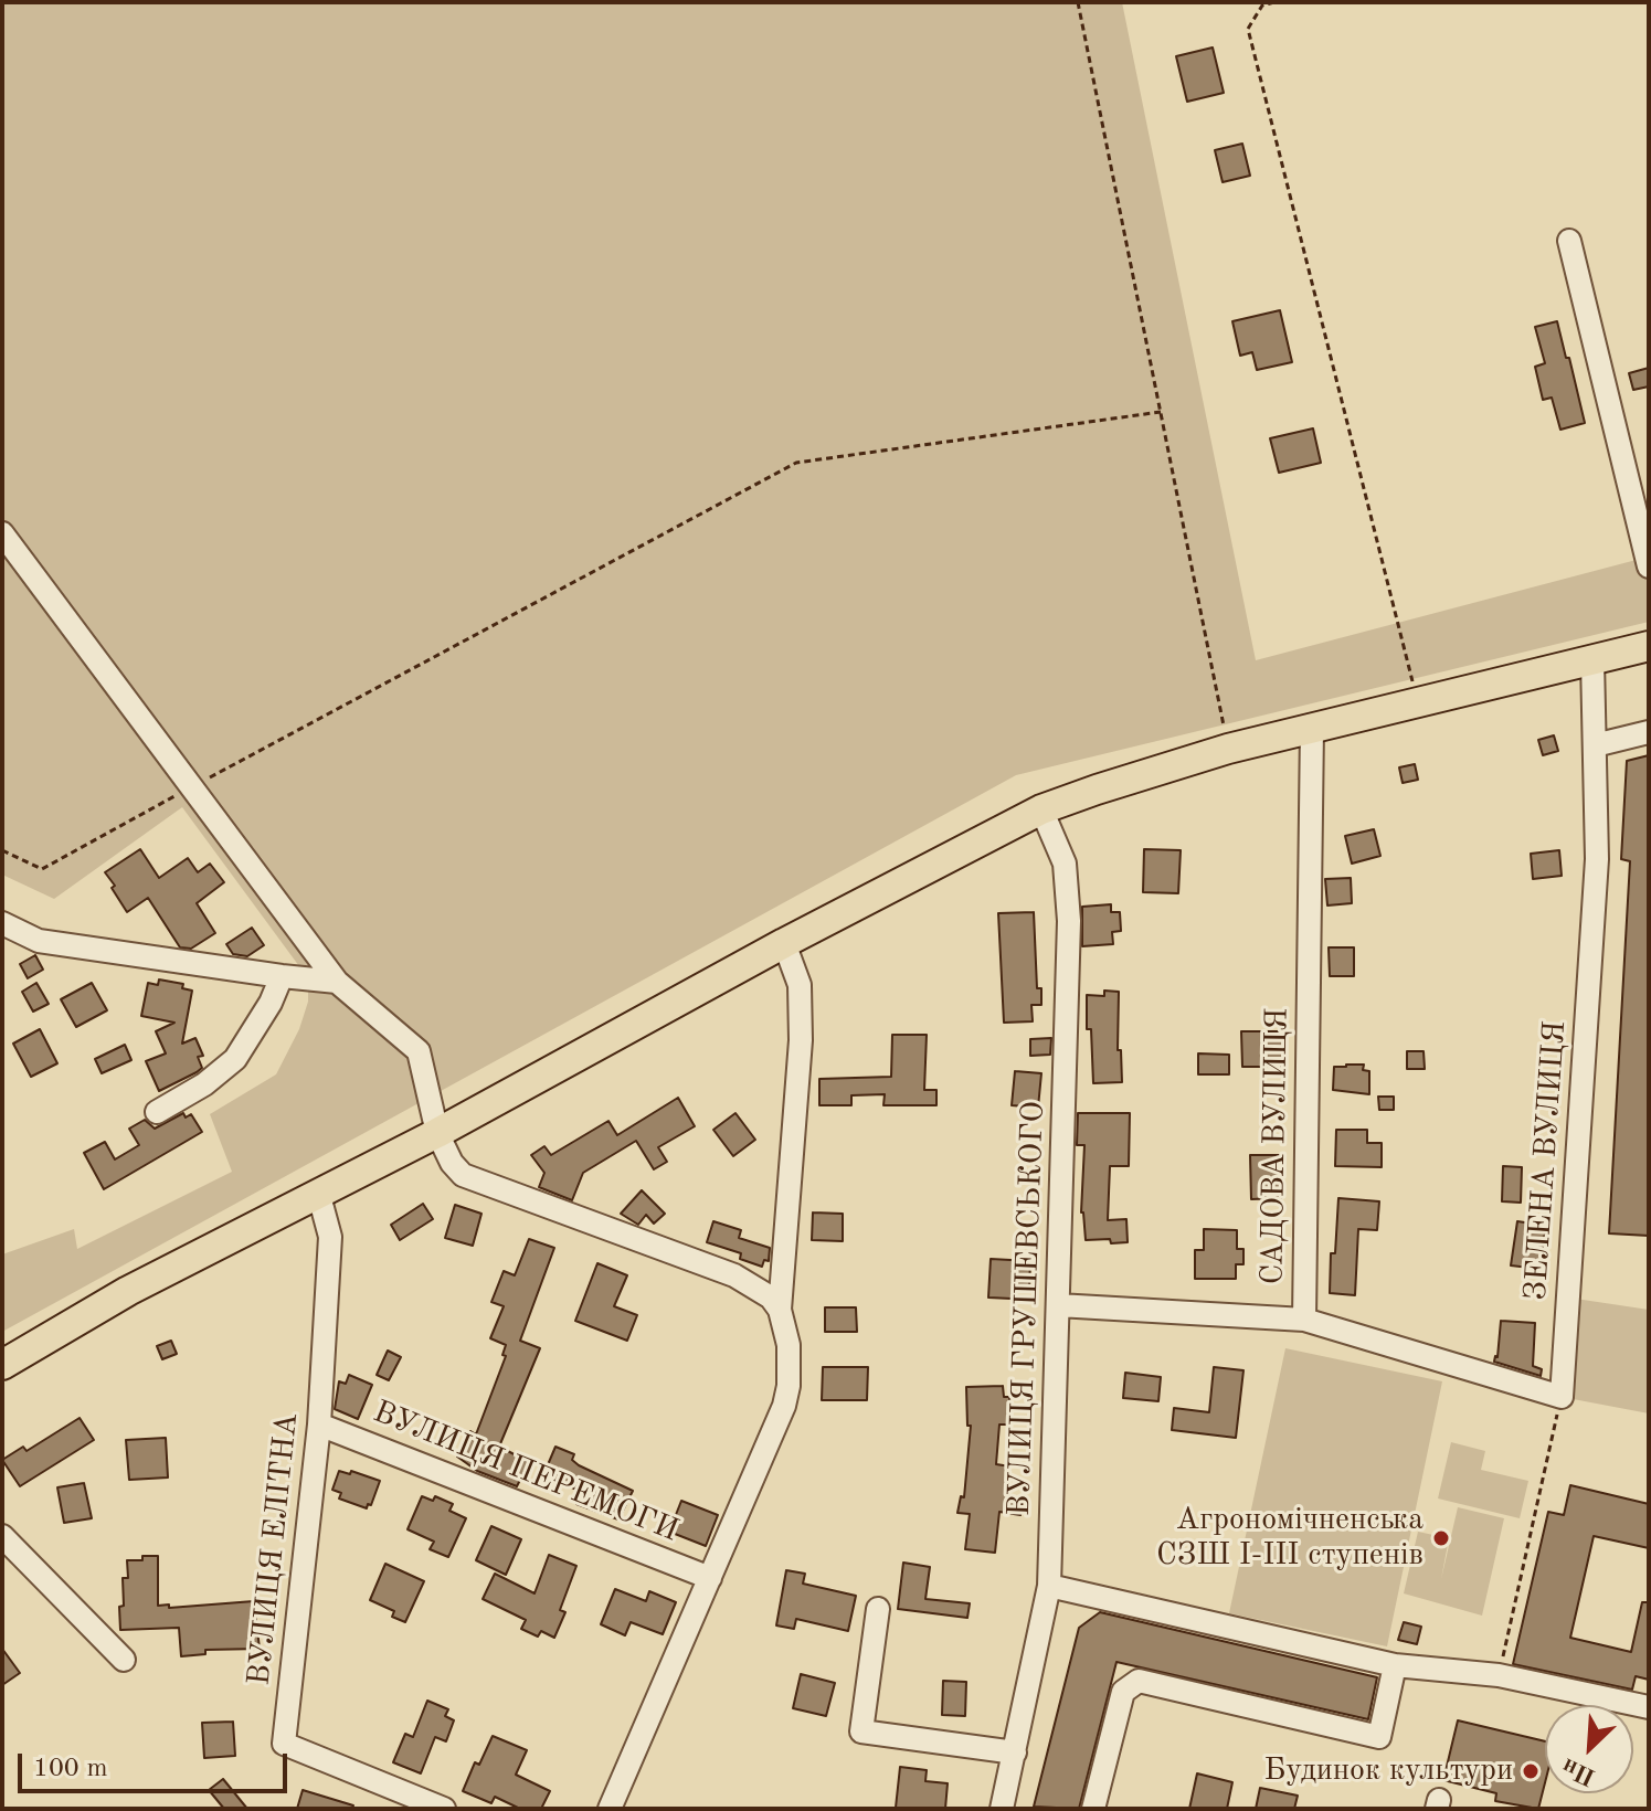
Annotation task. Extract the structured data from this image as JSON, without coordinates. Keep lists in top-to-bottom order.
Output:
{
  "streets": {
    "street": [
      "САДОВА ВУЛИЦЯ",
      "ЗЕЛЕНА ВУЛИЦЯ",
      "ВУЛИЦЯ ГРУШЕВСЬКОГО",
      "ВУЛИЦЯ ПЕРЕМОГИ",
      "ВУЛИЦЯ ЕЛІТНА"
    ]
  },
  "crossings": [
    ["САДОВА ВУЛИЦЯ", "ВУЛИЦЯ ГРУШЕВСЬКОГО"],
    ["ВУЛИЦЯ ПЕРЕМОГИ", "ВУЛИЦЯ ЕЛІТНА"]
  ],
  "places": ["Агрономічненська СЗШ І-ІІІ ступенів", "Будинок культури"],
  "scale_bar": "100 m",
  "north": "bottom left"
}
